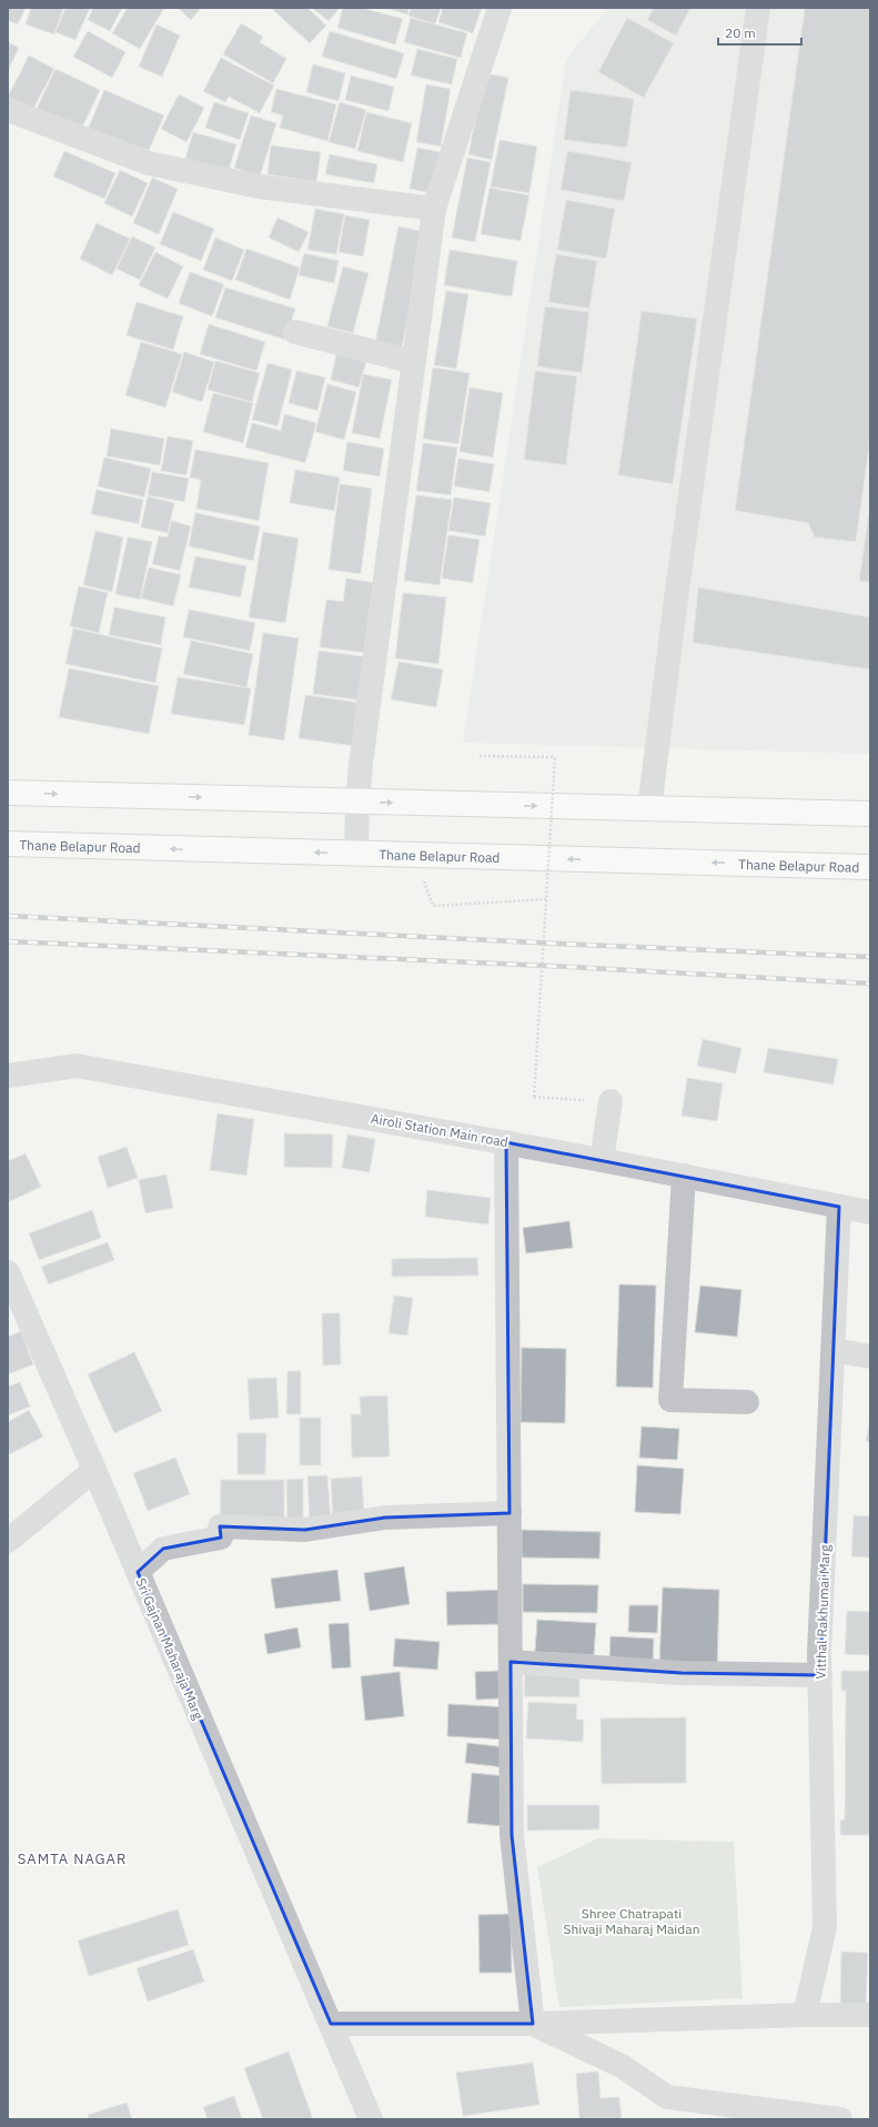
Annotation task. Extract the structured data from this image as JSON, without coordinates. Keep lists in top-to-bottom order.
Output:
{
  "streets": {
    "main road": ["Thane Belapur Road"],
    "street": ["Airoli Station Main road", "Vitthal Rakhumai Marg", "Sri Gajnan Maharaja Marg"]
  },
  "crossings": [
    ["Airoli Station Main road", "Vitthal Rakhumai Marg"]
  ],
  "districts": ["SAMTA NAGAR"],
  "parks": ["Shree Chatrapati Shivaji Maharaj Maidan"],
  "scale_bar": "20 m"
}
